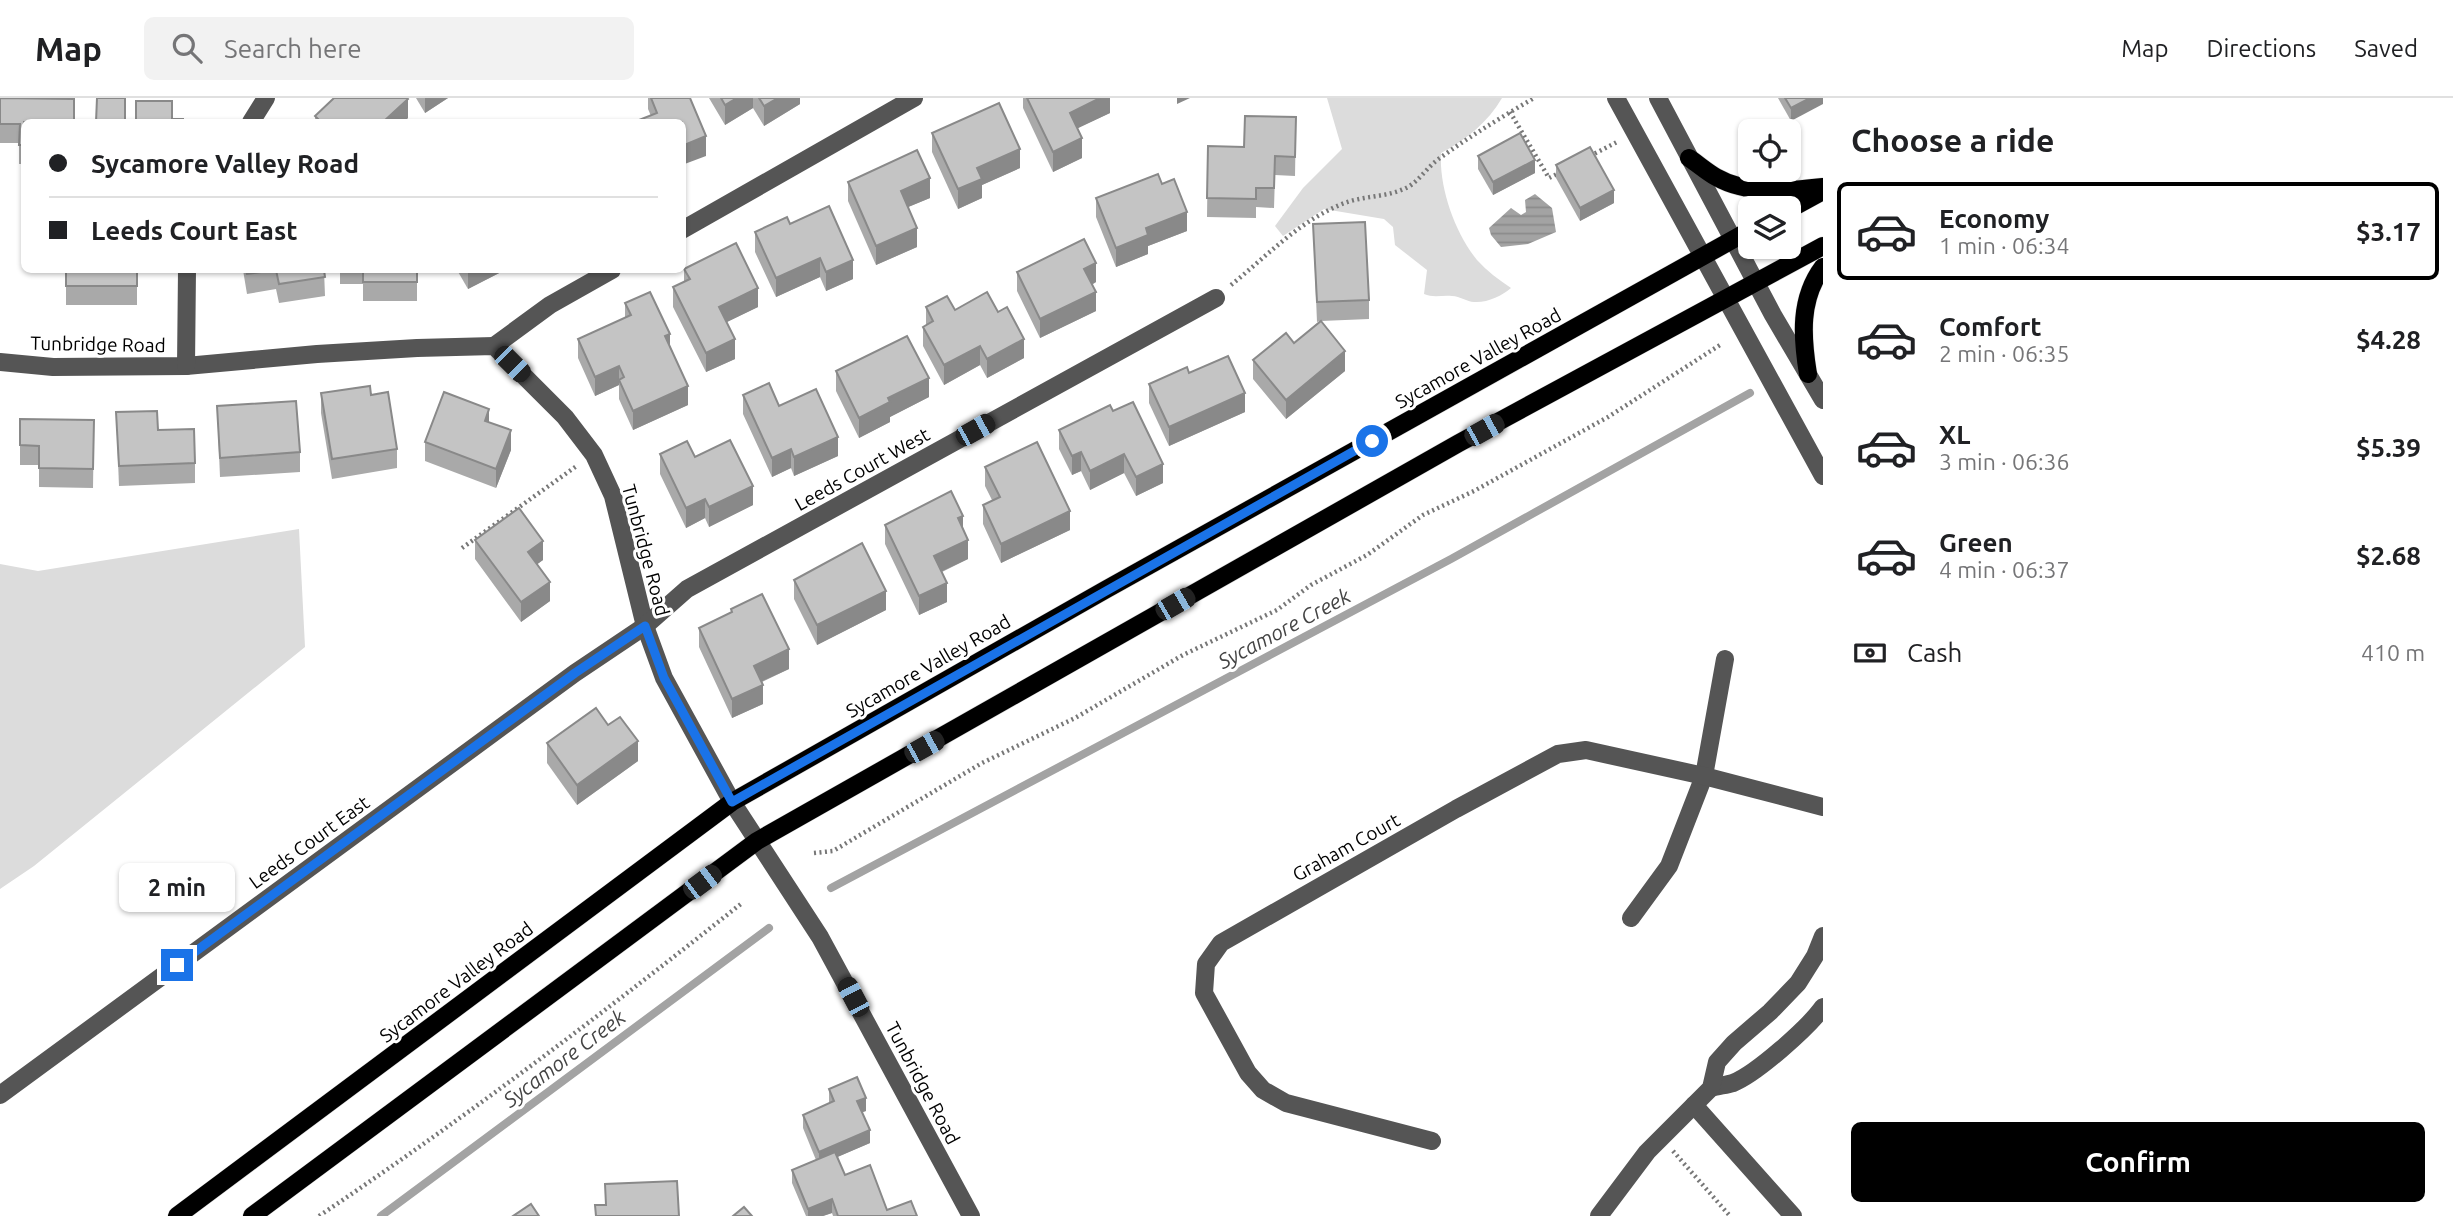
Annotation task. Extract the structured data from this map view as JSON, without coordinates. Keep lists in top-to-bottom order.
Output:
{
  "streets": {
    "main road": ["Sycamore Valley Road"],
    "street": [
      "Tunbridge Road",
      "Leeds Court West",
      "Leeds Court East",
      "Graham Court"
    ]
  },
  "crossings": [
    ["Tunbridge Road", "Sycamore Valley Road"],
    ["Tunbridge Road", "Leeds Court West"],
    ["Tunbridge Road", "Leeds Court East"],
    ["Leeds Court West", "Leeds Court East"]
  ],
  "water": ["Sycamore Creek"],
  "page": {
    "header": "Map",
    "search": "Search here",
    "nav": ["Map", "Directions", "Saved"],
    "heading": "Choose a ride",
    "banner": ["Sycamore Valley Road", "Leeds Court East"],
    "list": [
      {
        "name": "Economy",
        "note": "1 min · 06:34",
        "value": "$3.17"
      },
      {
        "name": "Comfort",
        "note": "2 min · 06:35",
        "value": "$4.28"
      },
      {
        "name": "XL",
        "note": "3 min · 06:36",
        "value": "$5.39"
      },
      {
        "name": "Green",
        "note": "4 min · 06:37",
        "value": "$2.68"
      }
    ],
    "pay": ["Cash", "410 m"],
    "bubble": "2 min",
    "buttons": "Confirm"
  }
}
